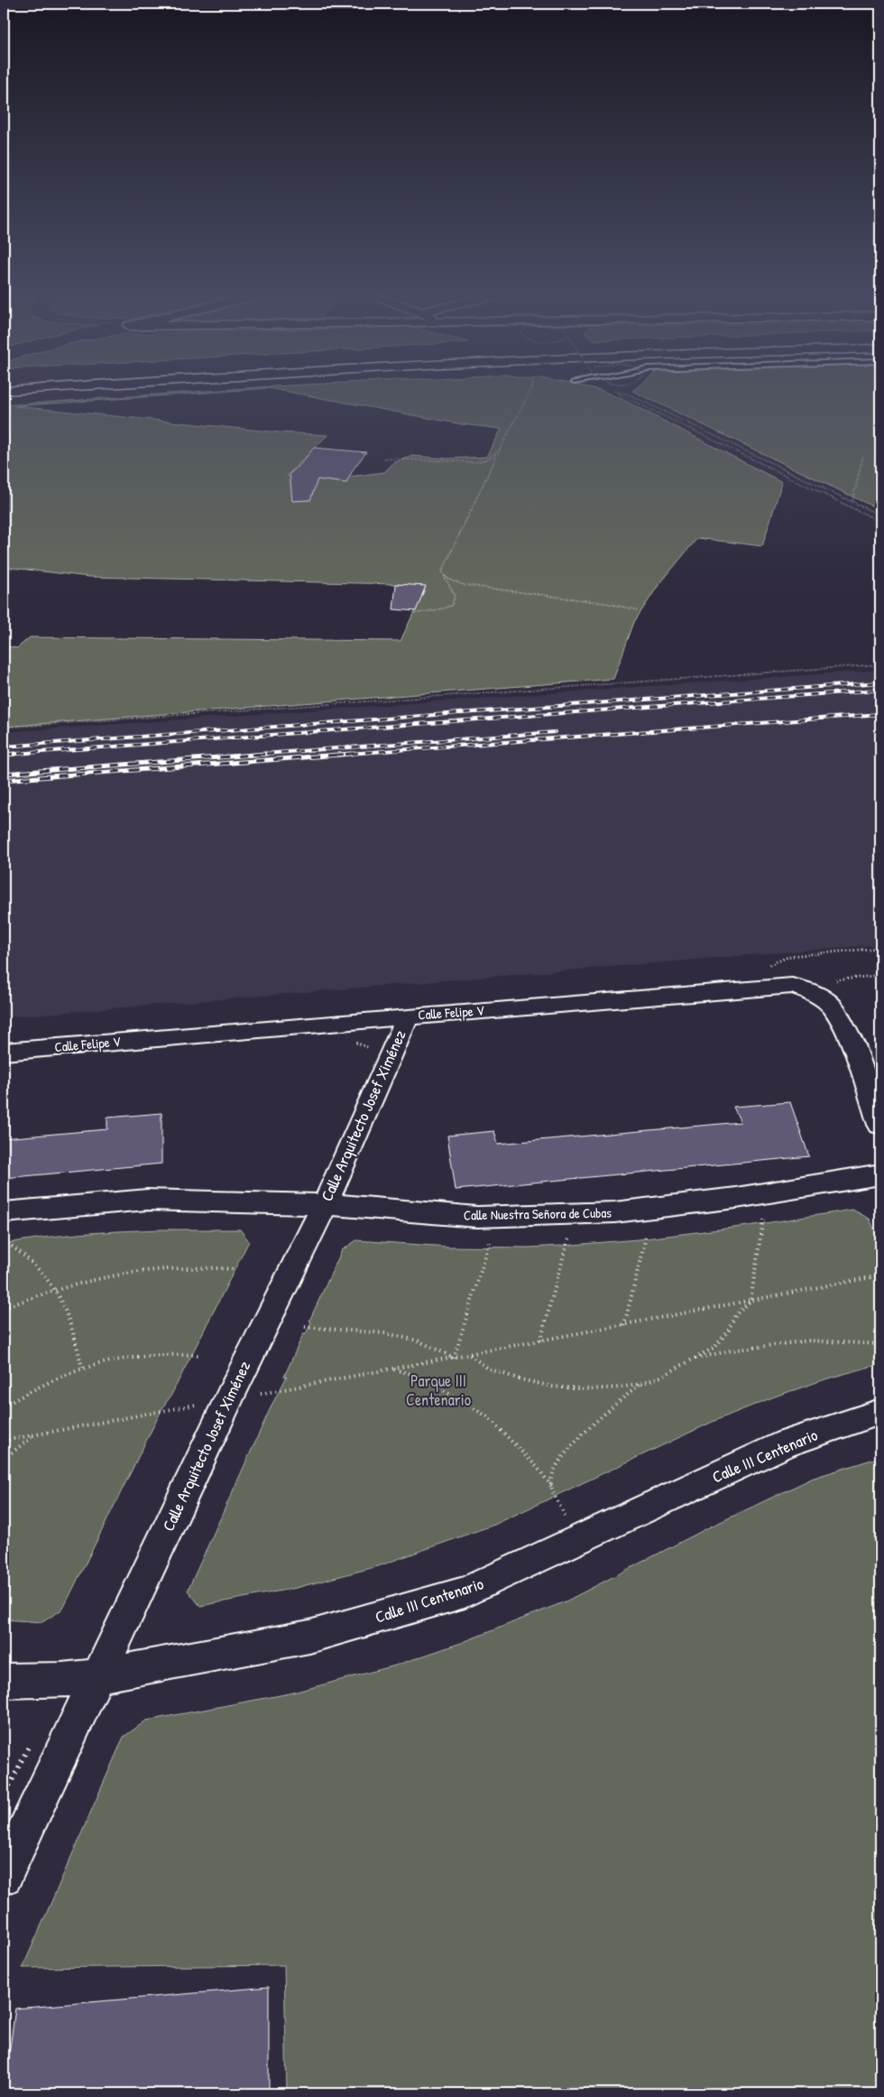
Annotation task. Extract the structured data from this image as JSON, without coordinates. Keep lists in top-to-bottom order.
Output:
{
  "streets": {
    "street": [
      "Calle Felipe V",
      "Calle Arquitecto Josef Ximénez",
      "Calle Nuestra Señora de Cubas",
      "Calle III Centenario"
    ]
  },
  "crossings": [
    ["Calle Felipe V", "Calle Arquitecto Josef Ximénez"],
    ["Calle Arquitecto Josef Ximénez", "Calle Nuestra Señora de Cubas"],
    ["Calle Arquitecto Josef Ximénez", "Calle III Centenario"]
  ],
  "parks": ["Parque III Centenario"]
}
